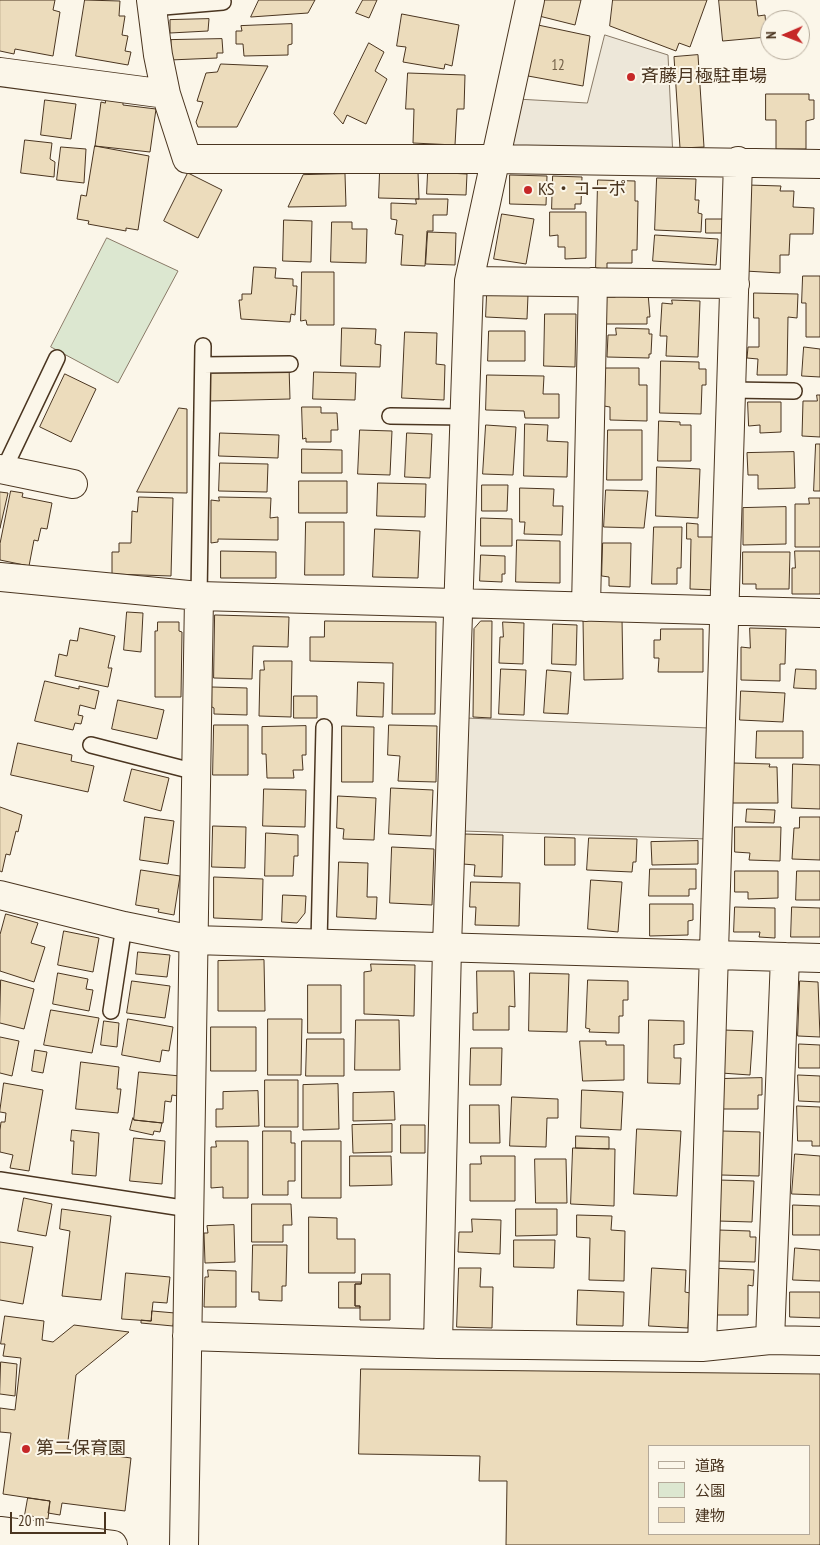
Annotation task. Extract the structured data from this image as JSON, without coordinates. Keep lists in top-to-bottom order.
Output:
{
  "places": ["斉藤月極駐車場", "KS・コーポ", "第二保育園"],
  "house_numbers": ["12"],
  "legend": ["道路", "公園", "建物"],
  "scale_bar": "20 m",
  "north": "left"
}
